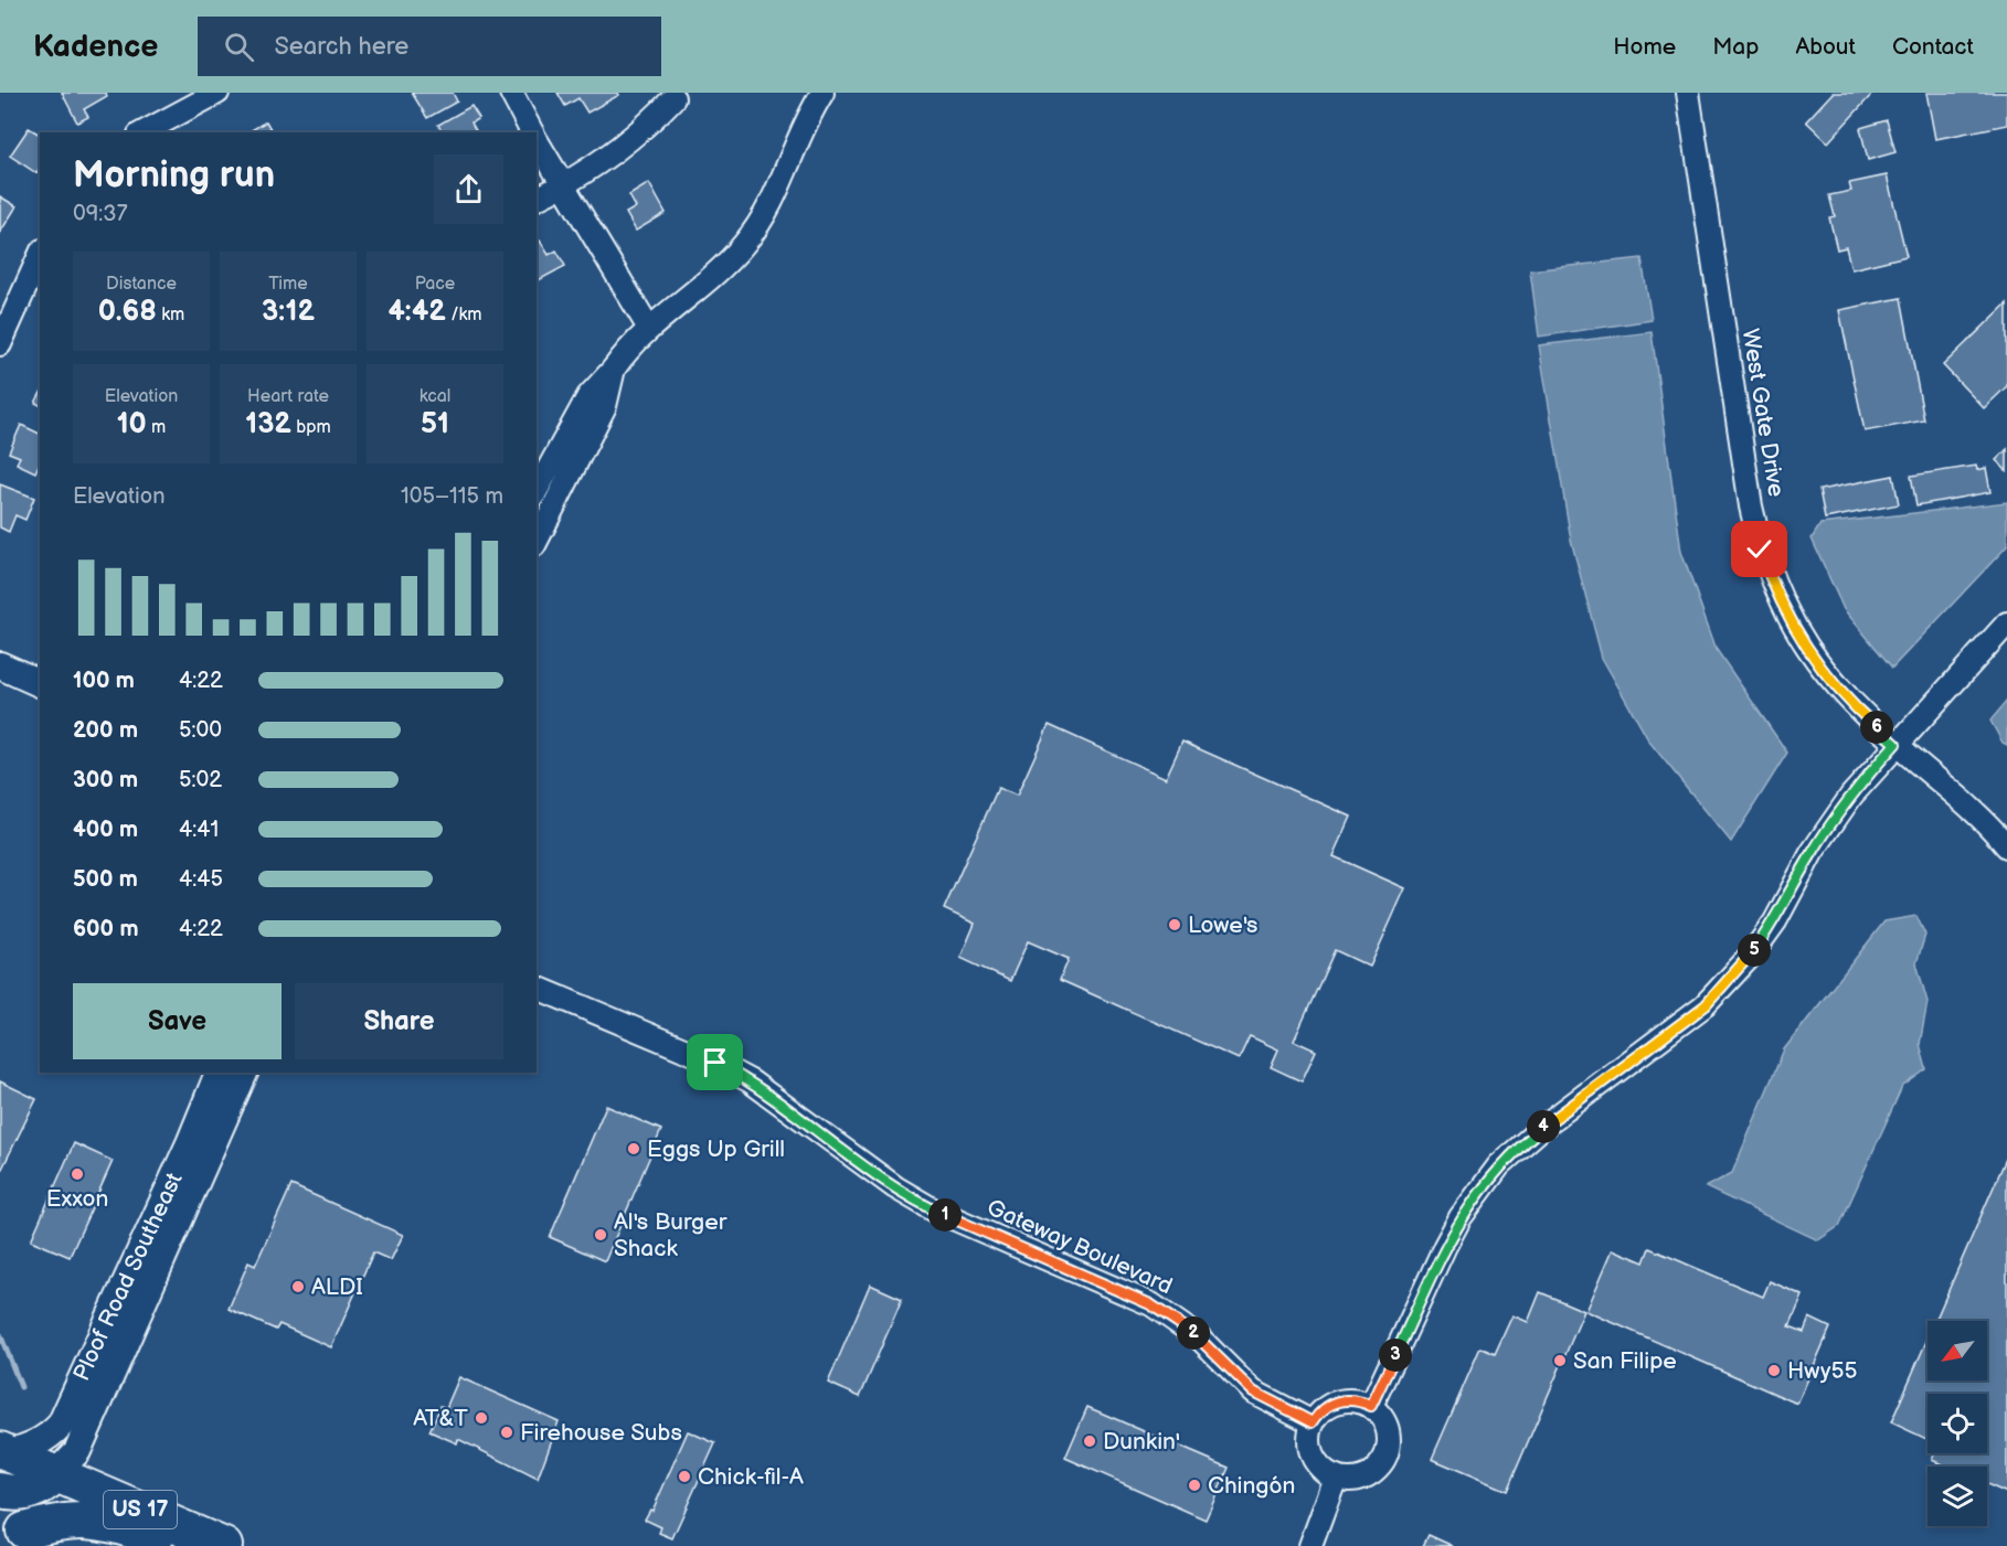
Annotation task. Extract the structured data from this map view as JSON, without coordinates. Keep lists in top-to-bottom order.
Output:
{
  "streets": {
    "highway": ["US 17"],
    "street": ["West Gate Drive", "Gateway Boulevard", "Ploof Road Southeast"]
  },
  "crossings": [
    ["Ploof Road Southeast", "US 17"]
  ],
  "places": [
    "Lowe's",
    "Eggs Up Grill",
    "Exxon",
    "Al's Burger Shack",
    "ALDI",
    "San Filipe",
    "Hwy55",
    "AT&T",
    "Firehouse Subs",
    "Dunkin'",
    "Chick-fil-A",
    "Chingón"
  ],
  "north": "bottom left",
  "page": {
    "header": "Kadence",
    "search": "Search here",
    "nav": [
      "Home",
      "Map",
      "About",
      "Contact"
    ],
    "heading": ["Morning run", "09:37"],
    "stats": [
      ["Distance", "0.68 km"],
      ["Time", "3:12"],
      ["Pace", "4:42 /km"],
      ["Elevation", "10 m"],
      ["Heart rate", "132 bpm"],
      ["kcal", "51"]
    ],
    "chart": ["Elevation", "105–115 m"],
    "list": [
      {
        "name": "100 m",
        "note": "4:22"
      },
      {
        "name": "200 m",
        "note": "5:00"
      },
      {
        "name": "300 m",
        "note": "5:02"
      },
      {
        "name": "400 m",
        "note": "4:41"
      },
      {
        "name": "500 m",
        "note": "4:45"
      },
      {
        "name": "600 m",
        "note": "4:22"
      }
    ],
    "pins": [
      "6",
      "5",
      "4",
      "1",
      "2",
      "3"
    ],
    "buttons": ["Save", "Share"]
  }
}
